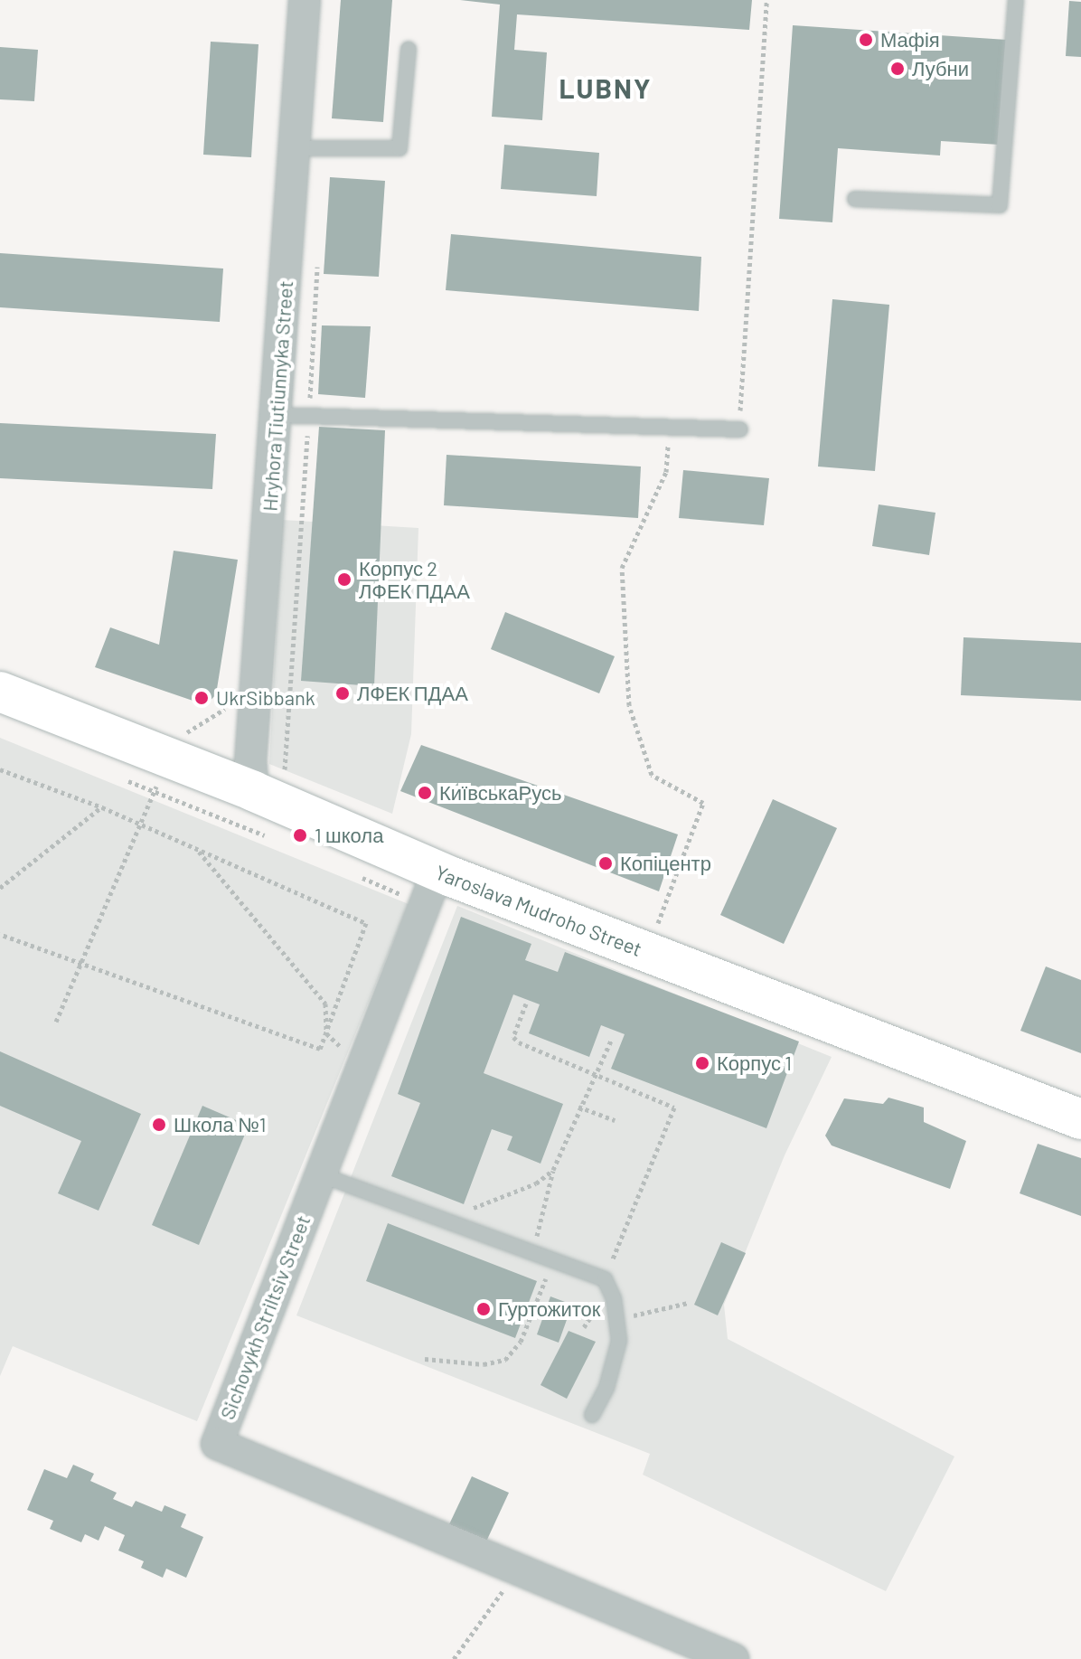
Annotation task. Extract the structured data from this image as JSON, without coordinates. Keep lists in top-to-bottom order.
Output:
{
  "streets": {
    "main road": ["Yaroslava Mudroho Street"],
    "street": ["Hryhora Tiutiunnyka Street", "Sichovykh Striltsiv Street"]
  },
  "crossings": [
    ["Hryhora Tiutiunnyka Street", "Yaroslava Mudroho Street"],
    ["Yaroslava Mudroho Street", "Sichovykh Striltsiv Street"]
  ],
  "districts": ["LUBNY"],
  "places": [
    "Мафія",
    "Лубни",
    "Корпус 2 ЛФЕК ПДАА",
    "ЛФЕК ПДАА",
    "UkrSibbank",
    "КиївськаРусь",
    "1 школа",
    "Копіцентр",
    "Корпус 1",
    "Школа №1",
    "Гуртожиток"
  ]
}
